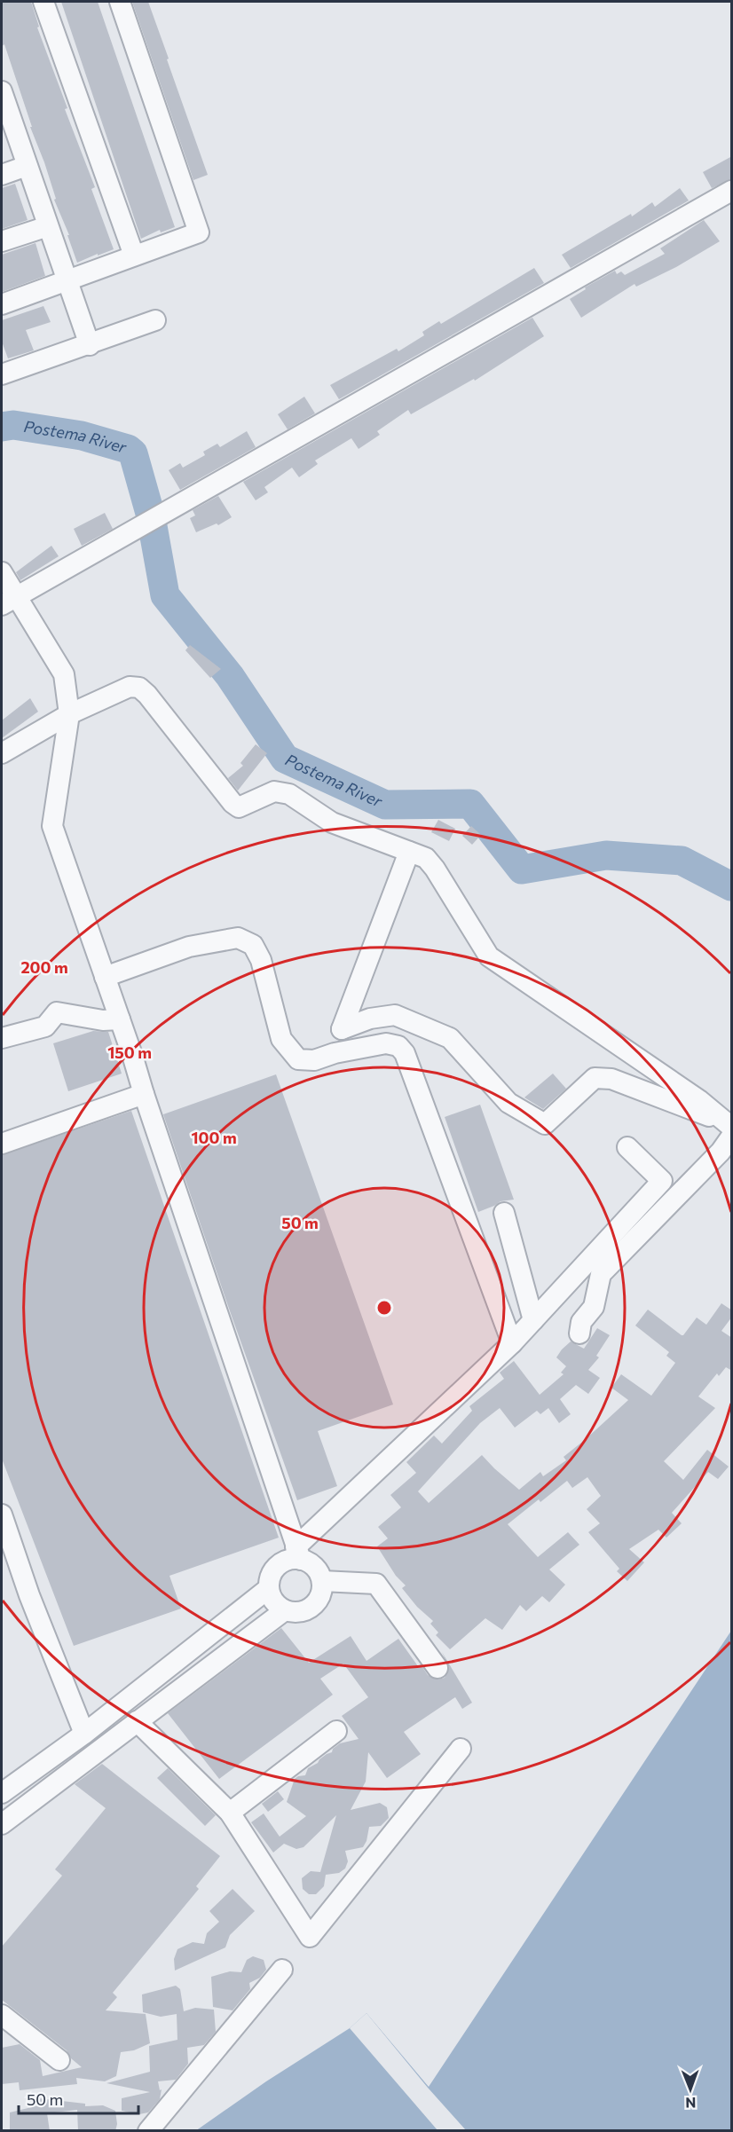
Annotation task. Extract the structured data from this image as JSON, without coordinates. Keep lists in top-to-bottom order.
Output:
{
  "water": ["Postema River"],
  "scale_bar": "50 m",
  "north": "bottom",
  "rings": [
    "200 m",
    "150 m",
    "100 m",
    "50 m"
  ]
}
